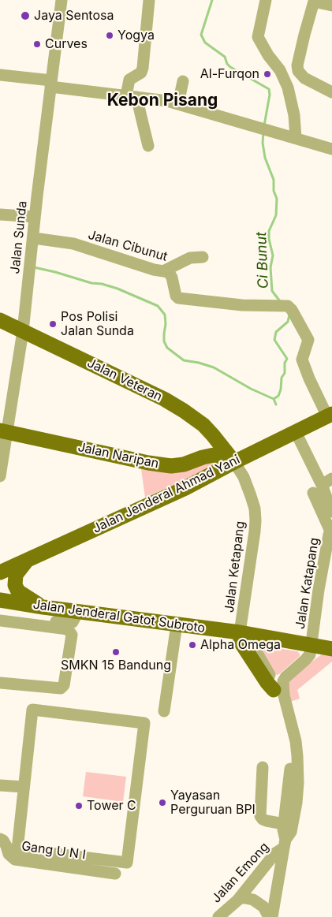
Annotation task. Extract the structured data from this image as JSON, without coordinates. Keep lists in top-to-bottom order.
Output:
{
  "streets": {
    "main road": [
      "Jalan Veteran",
      "Jalan Naripan",
      "Jalan Jenderal Ahmad Yani",
      "Jalan Jenderal Gatot Subroto"
    ],
    "street": [
      "Jalan Sunda",
      "Jalan Cibunut",
      "Jalan Ketapang",
      "Jalan Katapang",
      "Gang U N I",
      "Jalan Emong"
    ]
  },
  "crossings": [
    ["Jalan Sunda", "Jalan Cibunut"],
    ["Jalan Sunda", "Jalan Veteran"],
    ["Jalan Sunda", "Jalan Naripan"],
    ["Jalan Cibunut", "Jalan Jenderal Ahmad Yani"],
    ["Jalan Veteran", "Jalan Naripan"],
    ["Jalan Veteran", "Jalan Jenderal Ahmad Yani"],
    ["Jalan Veteran", "Jalan Ketapang"],
    ["Jalan Naripan", "Jalan Jenderal Ahmad Yani"],
    ["Jalan Naripan", "Jalan Ketapang"],
    ["Jalan Jenderal Ahmad Yani", "Jalan Ketapang"],
    ["Jalan Ketapang", "Jalan Jenderal Gatot Subroto"],
    ["Jalan Katapang", "Jalan Jenderal Gatot Subroto"],
    ["Jalan Katapang", "Jalan Emong"]
  ],
  "districts": ["Kebon Pisang"],
  "water": ["Ci Bunut"],
  "places": [
    "Jaya Sentosa",
    "Yogya",
    "Curves",
    "Al-Furqon",
    "Pos Polisi Jalan Sunda",
    "Alpha Omega",
    "SMKN 15 Bandung",
    "Yayasan Perguruan BPI",
    "Tower C"
  ]
}
